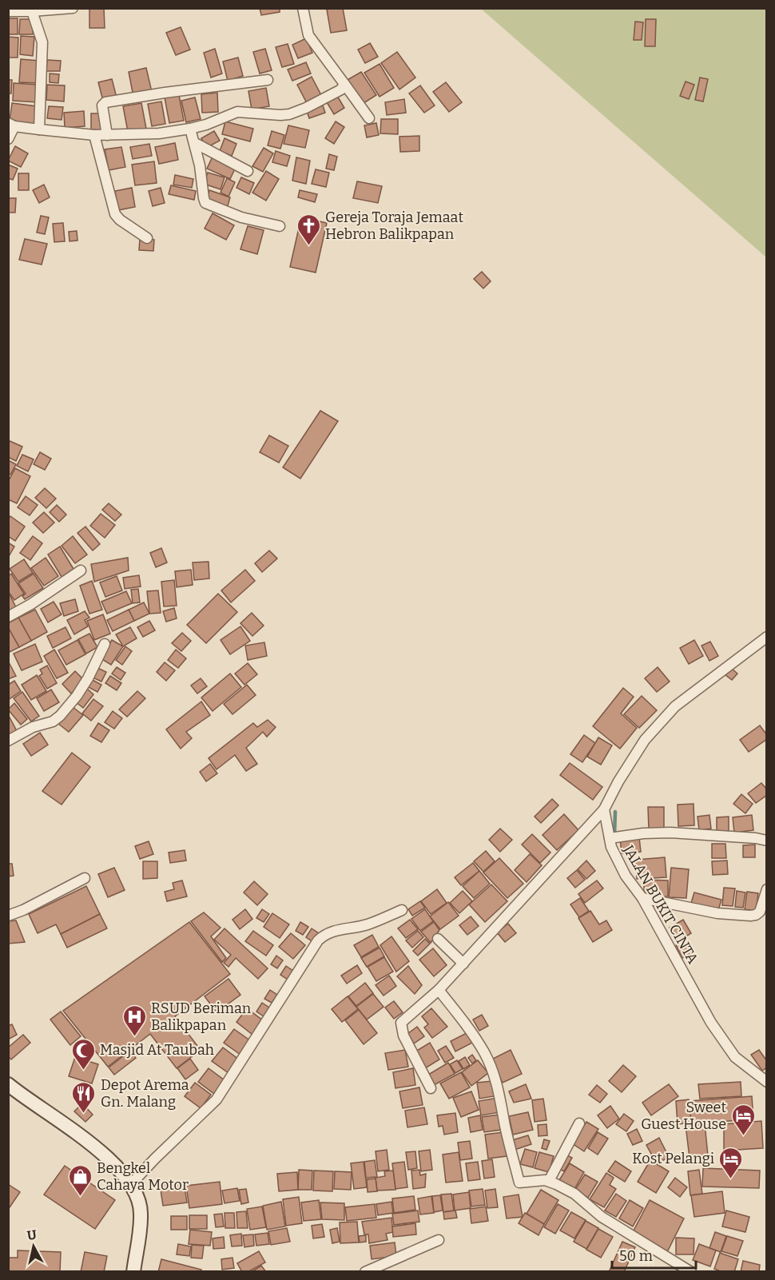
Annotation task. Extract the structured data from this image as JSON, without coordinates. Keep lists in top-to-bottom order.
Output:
{
  "streets": {
    "street": ["JALAN BUKIT CINTA"]
  },
  "places": {
    "church": ["Gereja Toraja Jemaat Hebron Balikpapan"],
    "hospital": ["RSUD Beriman Balikpapan"],
    "mosque": ["Masjid At Taubah"],
    "restaurant": ["Depot Arema Gn. Malang"],
    "hotel": ["Sweet Guest House", "Kost Pelangi"],
    "shop": ["Bengkel Cahaya Motor"]
  },
  "scale_bar": "50 m",
  "north": "top"
}
